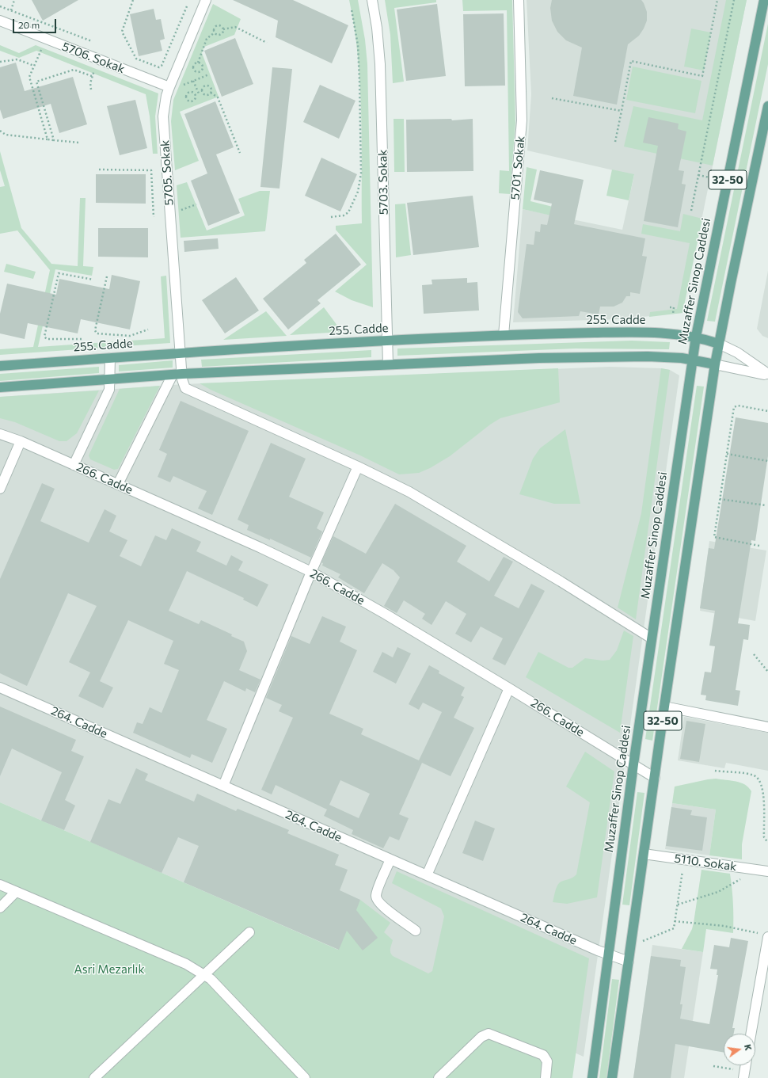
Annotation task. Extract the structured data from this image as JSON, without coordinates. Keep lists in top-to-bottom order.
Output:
{
  "streets": {
    "main road": ["32-50", "Muzaffer Sinop Caddesi", "255. Cadde"],
    "street": [
      "5706. Sokak",
      "5701. Sokak",
      "5705. Sokak",
      "5703. Sokak",
      "266. Cadde",
      "264. Cadde",
      "5110. Sokak"
    ]
  },
  "crossings": [
    ["5706. Sokak", "5705. Sokak"],
    ["5701. Sokak", "255. Cadde"],
    ["5705. Sokak", "Muzaffer Sinop Caddesi"],
    ["5705. Sokak", "255. Cadde"],
    ["32-50", "255. Cadde"],
    ["32-50", "266. Cadde"],
    ["32-50", "264. Cadde"],
    ["32-50", "5110. Sokak"],
    ["5703. Sokak", "255. Cadde"],
    ["Muzaffer Sinop Caddesi", "255. Cadde"],
    ["Muzaffer Sinop Caddesi", "266. Cadde"],
    ["Muzaffer Sinop Caddesi", "264. Cadde"]
  ],
  "parks": ["Asri Mezarlık"],
  "scale_bar": "20 m",
  "north": "right"
}
